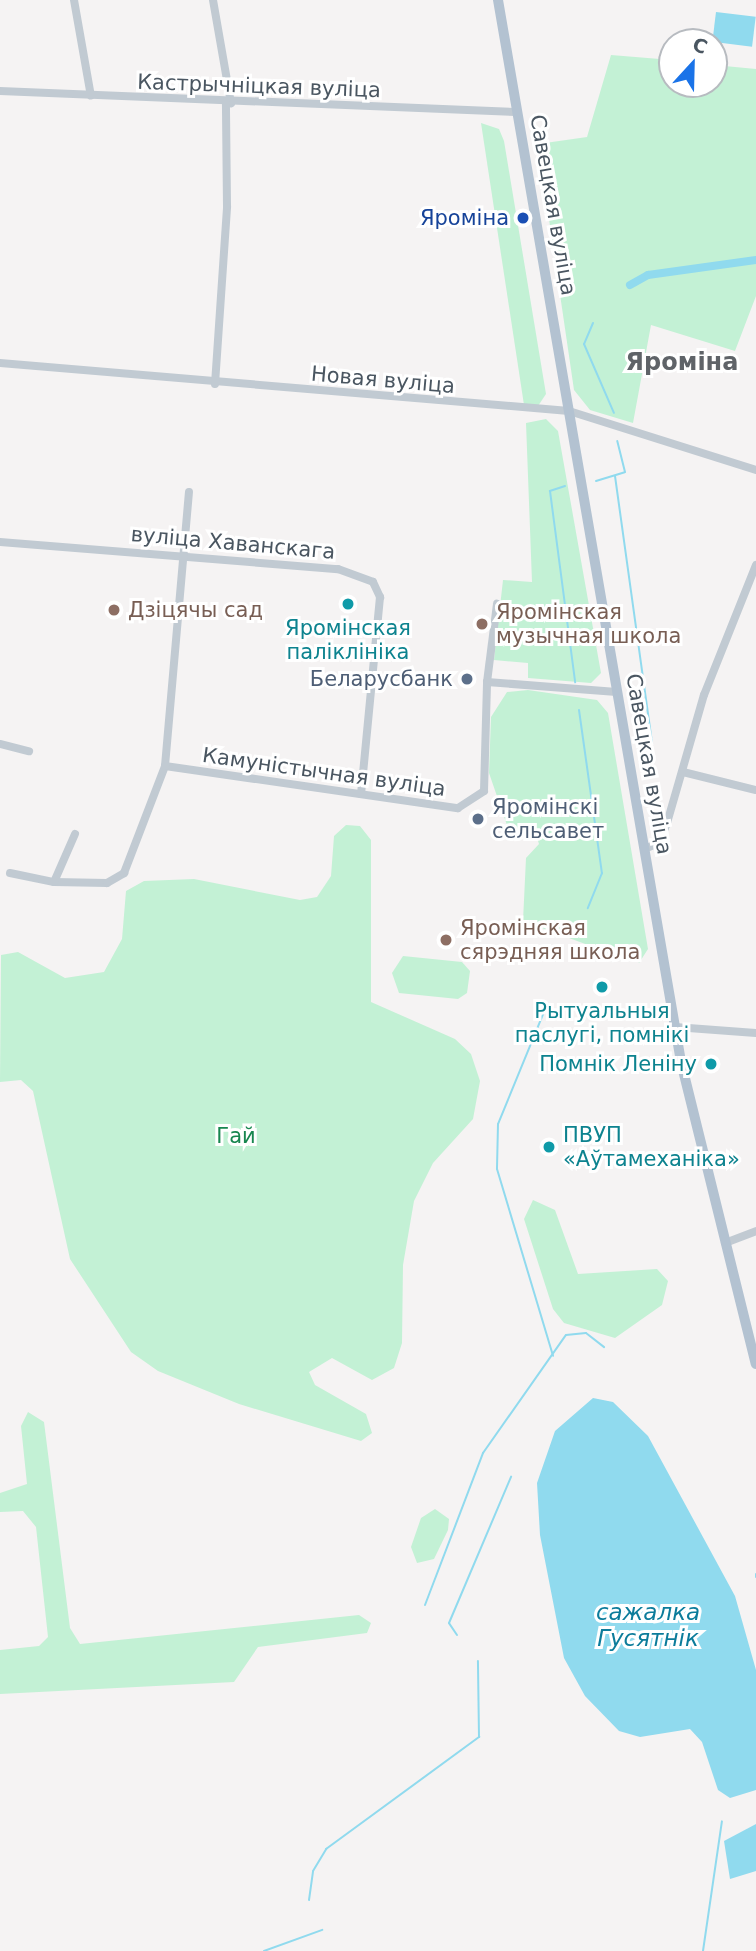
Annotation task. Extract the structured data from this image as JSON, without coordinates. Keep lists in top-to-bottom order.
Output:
{
  "streets": {
    "main road": ["Савецкая вуліца"],
    "street": [
      "Кастрычніцкая вуліца",
      "Новая вуліца",
      "вуліца Хаванскага",
      "Камуністычная вуліца"
    ]
  },
  "crossings": [
    ["Кастрычніцкая вуліца", "Савецкая вуліца"],
    ["Савецкая вуліца", "Новая вуліца"],
    ["вуліца Хаванскага", "Камуністычная вуліца"]
  ],
  "districts": ["Яроміна"],
  "water": ["сажалка Гусятнік"],
  "parks": ["Гай"],
  "places": [
    "Яроміна",
    "Яромінская паліклініка",
    "Дзіцячы сад",
    "Яромінская музычная школа",
    "Беларусбанк",
    "Яромінскі сельсавет",
    "Яромінская сярэдняя школа",
    "Рытуальныя паслугі, помнікі",
    "Помнік Леніну",
    "ПВУП «Аўтамеханіка»"
  ],
  "north": "top"
}
